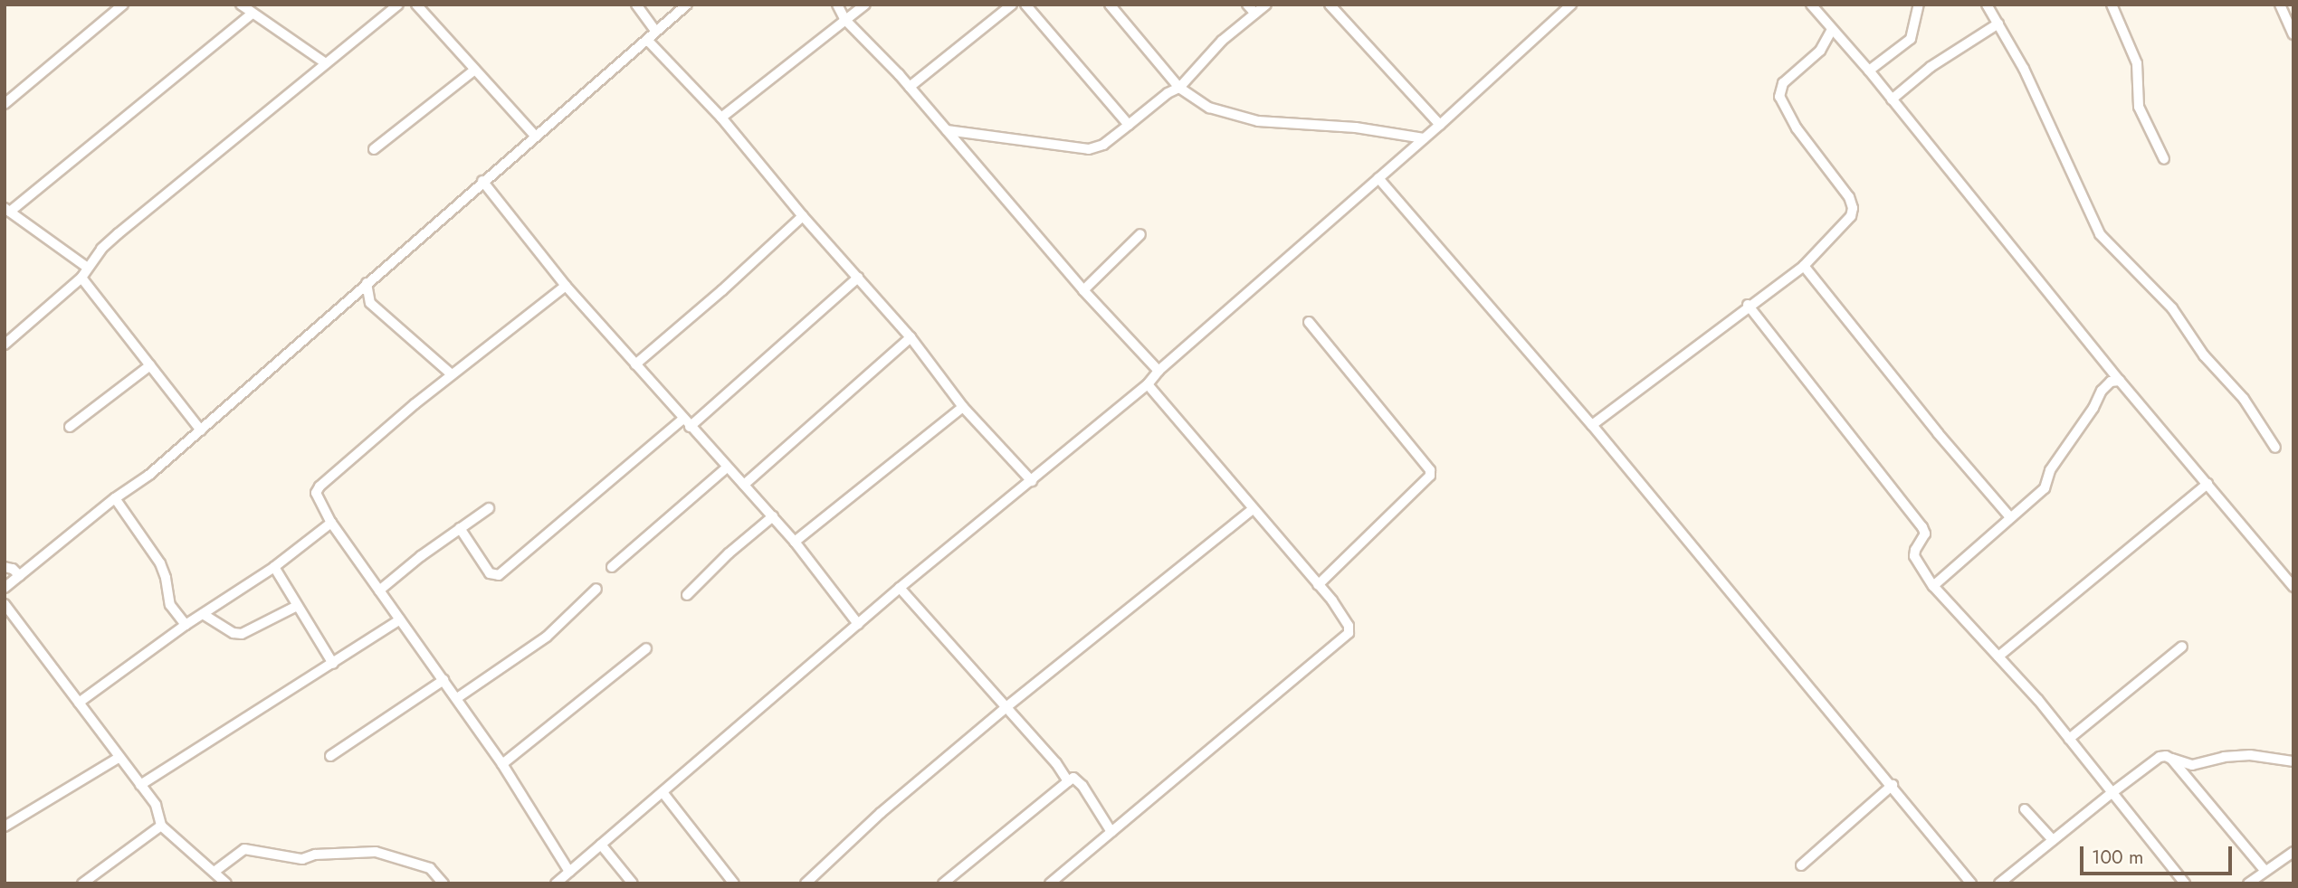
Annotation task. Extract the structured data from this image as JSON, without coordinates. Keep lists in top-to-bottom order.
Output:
{
  "scale_bar": "100 m"
}
